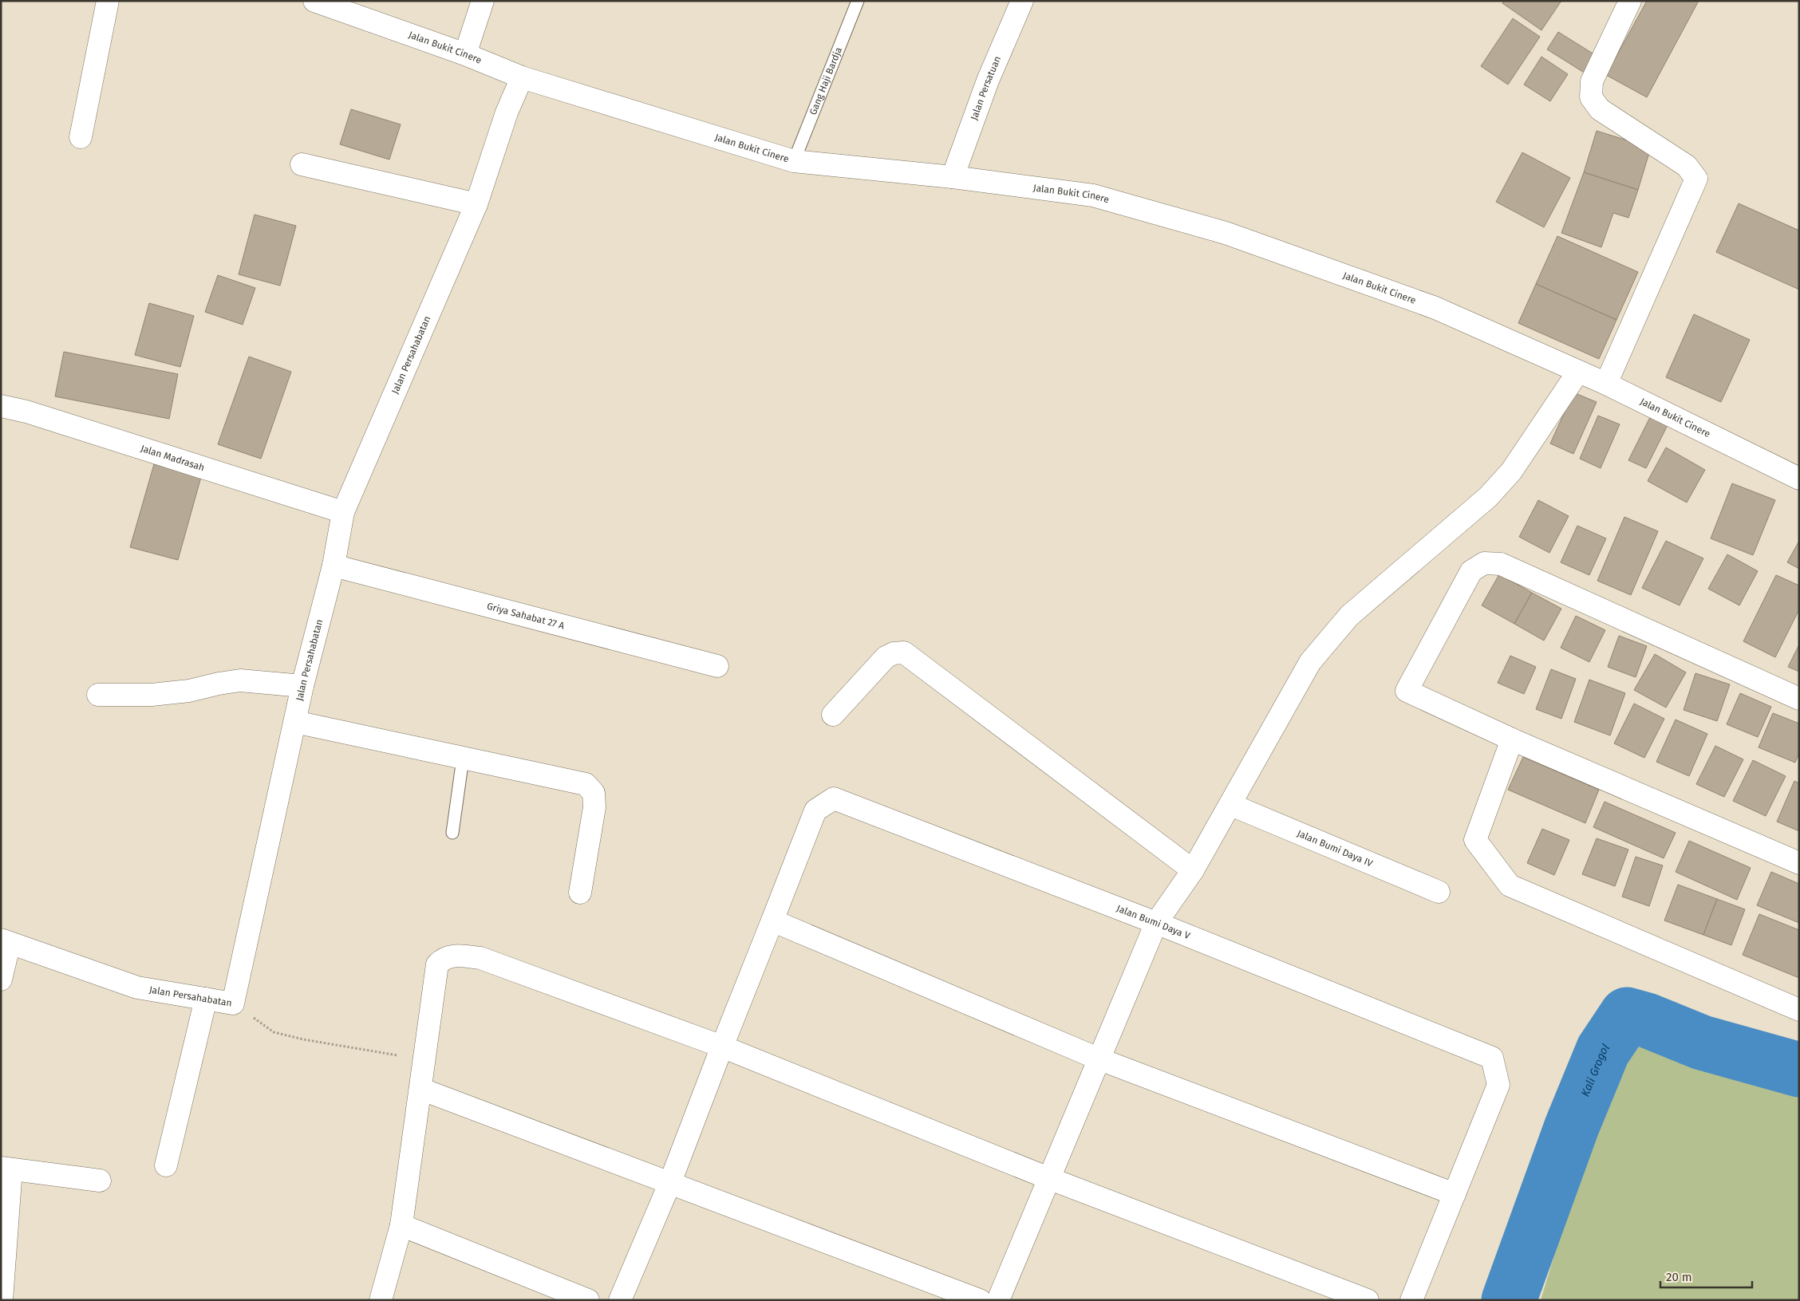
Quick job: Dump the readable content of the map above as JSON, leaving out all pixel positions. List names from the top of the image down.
{
  "streets": {
    "street": [
      "Jalan Bukit Cinere",
      "Jalan Persatuan",
      "Jalan Persahabatan",
      "Jalan Madrasah",
      "Griya Sahabat 27 A",
      "Jalan Bumi Daya IV",
      "Jalan Bumi Daya V"
    ],
    "lane": ["Gang Haji Bardja"]
  },
  "crossings": [
    ["Jalan Bukit Cinere", "Gang Haji Bardja"],
    ["Jalan Bukit Cinere", "Jalan Persatuan"],
    ["Jalan Bukit Cinere", "Jalan Persahabatan"],
    ["Jalan Persahabatan", "Jalan Madrasah"],
    ["Jalan Persahabatan", "Griya Sahabat 27 A"]
  ],
  "water": ["Kali Grogol"],
  "scale_bar": "20 m"
}
